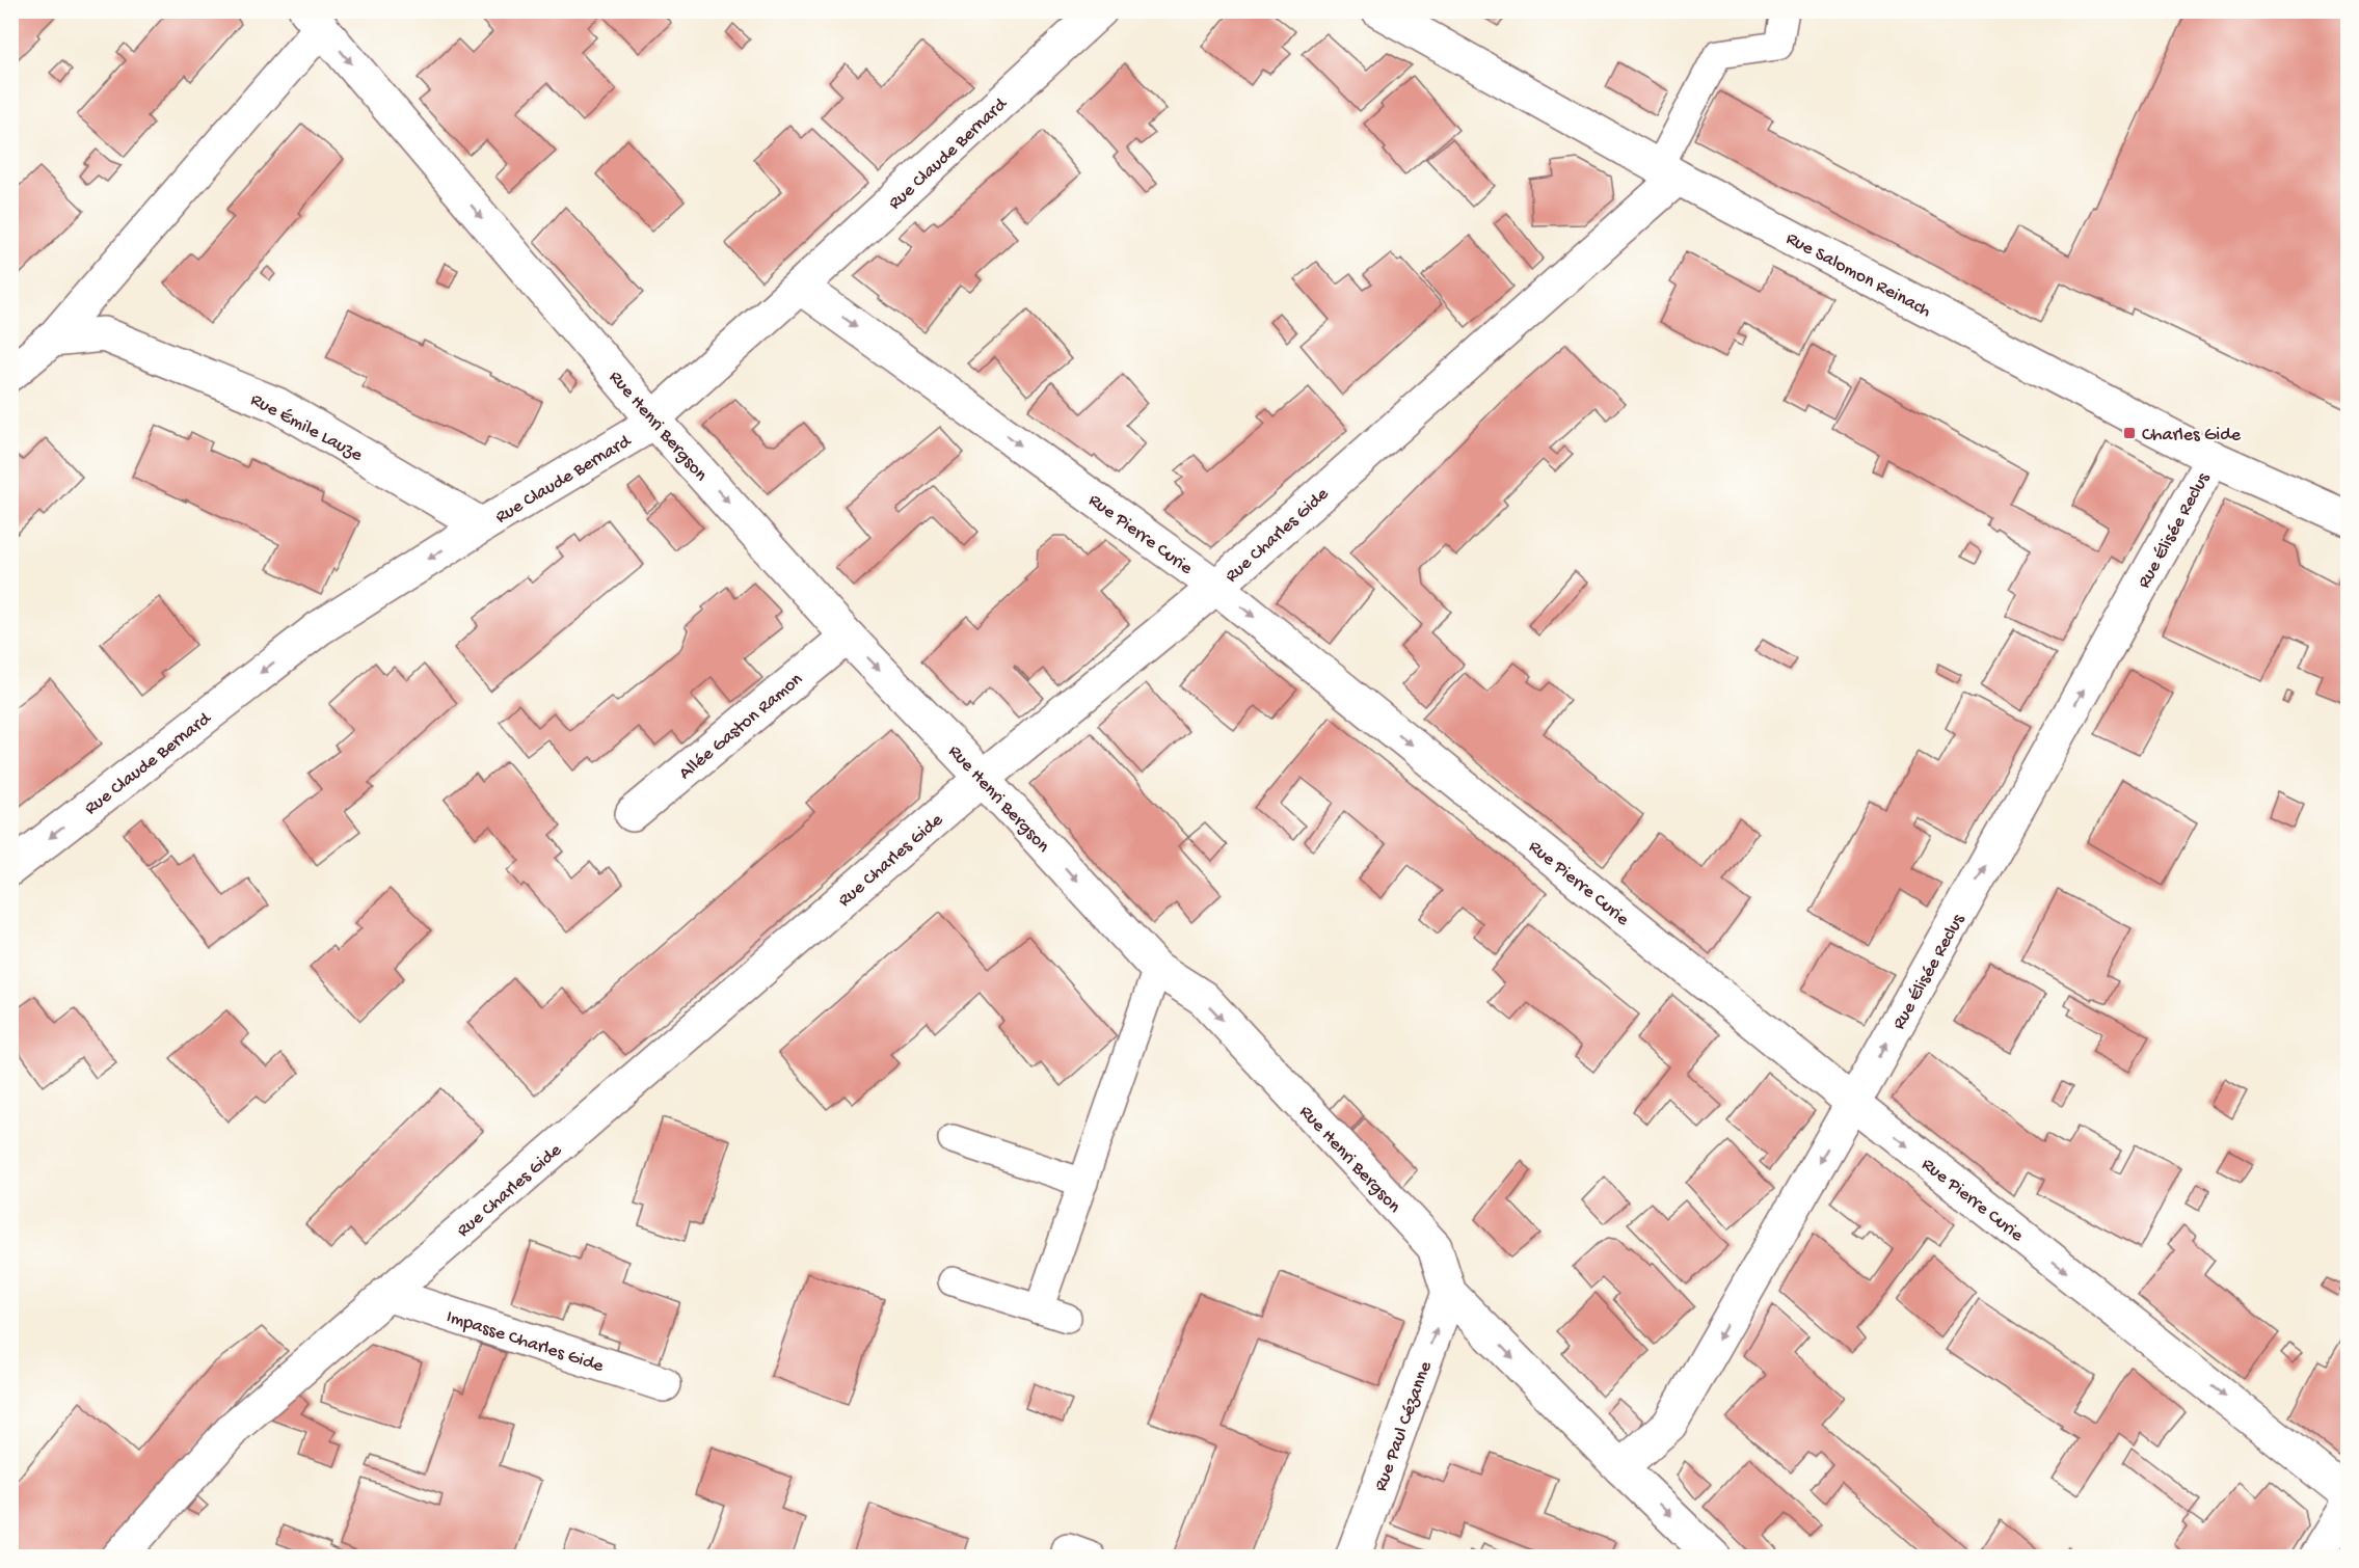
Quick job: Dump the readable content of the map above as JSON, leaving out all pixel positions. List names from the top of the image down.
{
  "streets": {
    "street": [
      "Rue Claude Bernard",
      "Rue Salomon Reinach",
      "Rue Henri Bergson",
      "Rue Émile Lauze",
      "Rue Élisée Reclus",
      "Rue Pierre Curie",
      "Rue Charles Gide",
      "Allée Gaston Ramon",
      "Impasse Charles Gide",
      "Rue Paul Cézanne"
    ]
  },
  "crossings": [
    ["Rue Claude Bernard", "Rue Henri Bergson"],
    ["Rue Claude Bernard", "Rue Émile Lauze"],
    ["Rue Claude Bernard", "Rue Pierre Curie"],
    ["Rue Salomon Reinach", "Rue Élisée Reclus"],
    ["Rue Salomon Reinach", "Rue Charles Gide"],
    ["Rue Henri Bergson", "Rue Élisée Reclus"],
    ["Rue Henri Bergson", "Rue Charles Gide"],
    ["Rue Henri Bergson", "Allée Gaston Ramon"],
    ["Rue Henri Bergson", "Rue Paul Cézanne"],
    ["Rue Élisée Reclus", "Rue Pierre Curie"],
    ["Rue Pierre Curie", "Rue Charles Gide"],
    ["Rue Charles Gide", "Impasse Charles Gide"]
  ],
  "one_way": [
    "Rue Claude Bernard",
    "Rue Henri Bergson",
    "Rue Pierre Curie",
    "Rue Paul Cézanne"
  ],
  "places": {
    "transit": ["Charles Gide"]
  }
}
